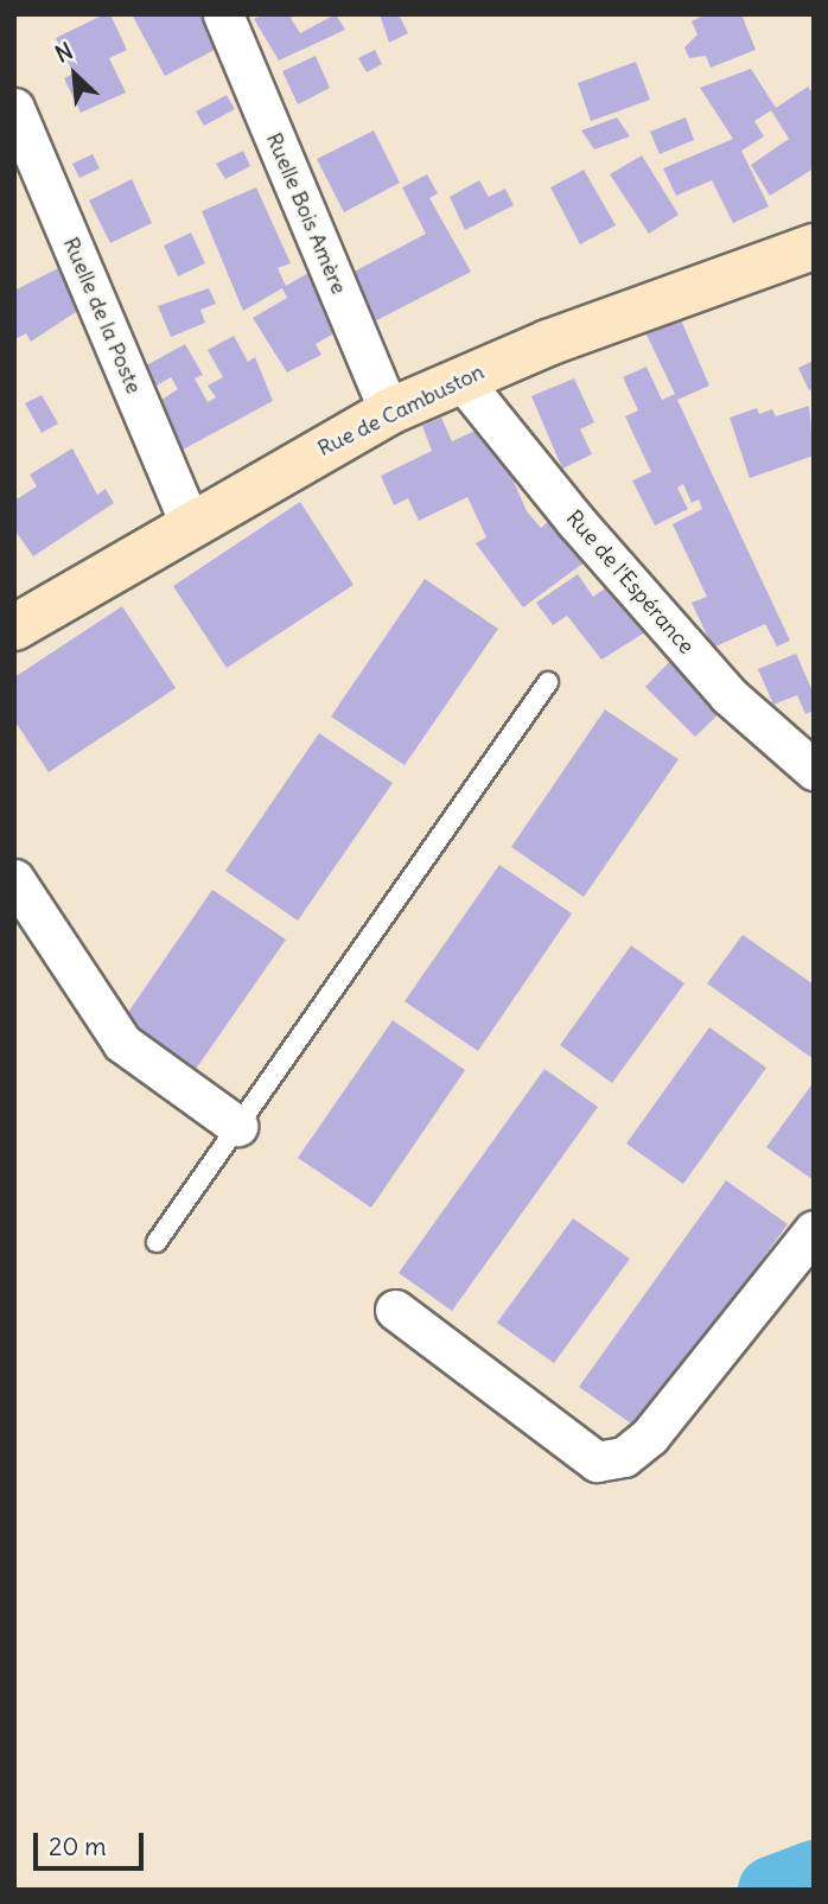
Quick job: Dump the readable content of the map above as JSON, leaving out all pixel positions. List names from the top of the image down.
{
  "streets": {
    "main road": ["Rue de Cambuston"],
    "street": ["Ruelle Bois Amère", "Ruelle de la Poste", "Rue de l'Espérance"]
  },
  "crossings": [
    ["Ruelle Bois Amère", "Rue de Cambuston"],
    ["Ruelle de la Poste", "Rue de Cambuston"],
    ["Rue de Cambuston", "Rue de l'Espérance"]
  ],
  "scale_bar": "20 m",
  "north": "top left"
}
